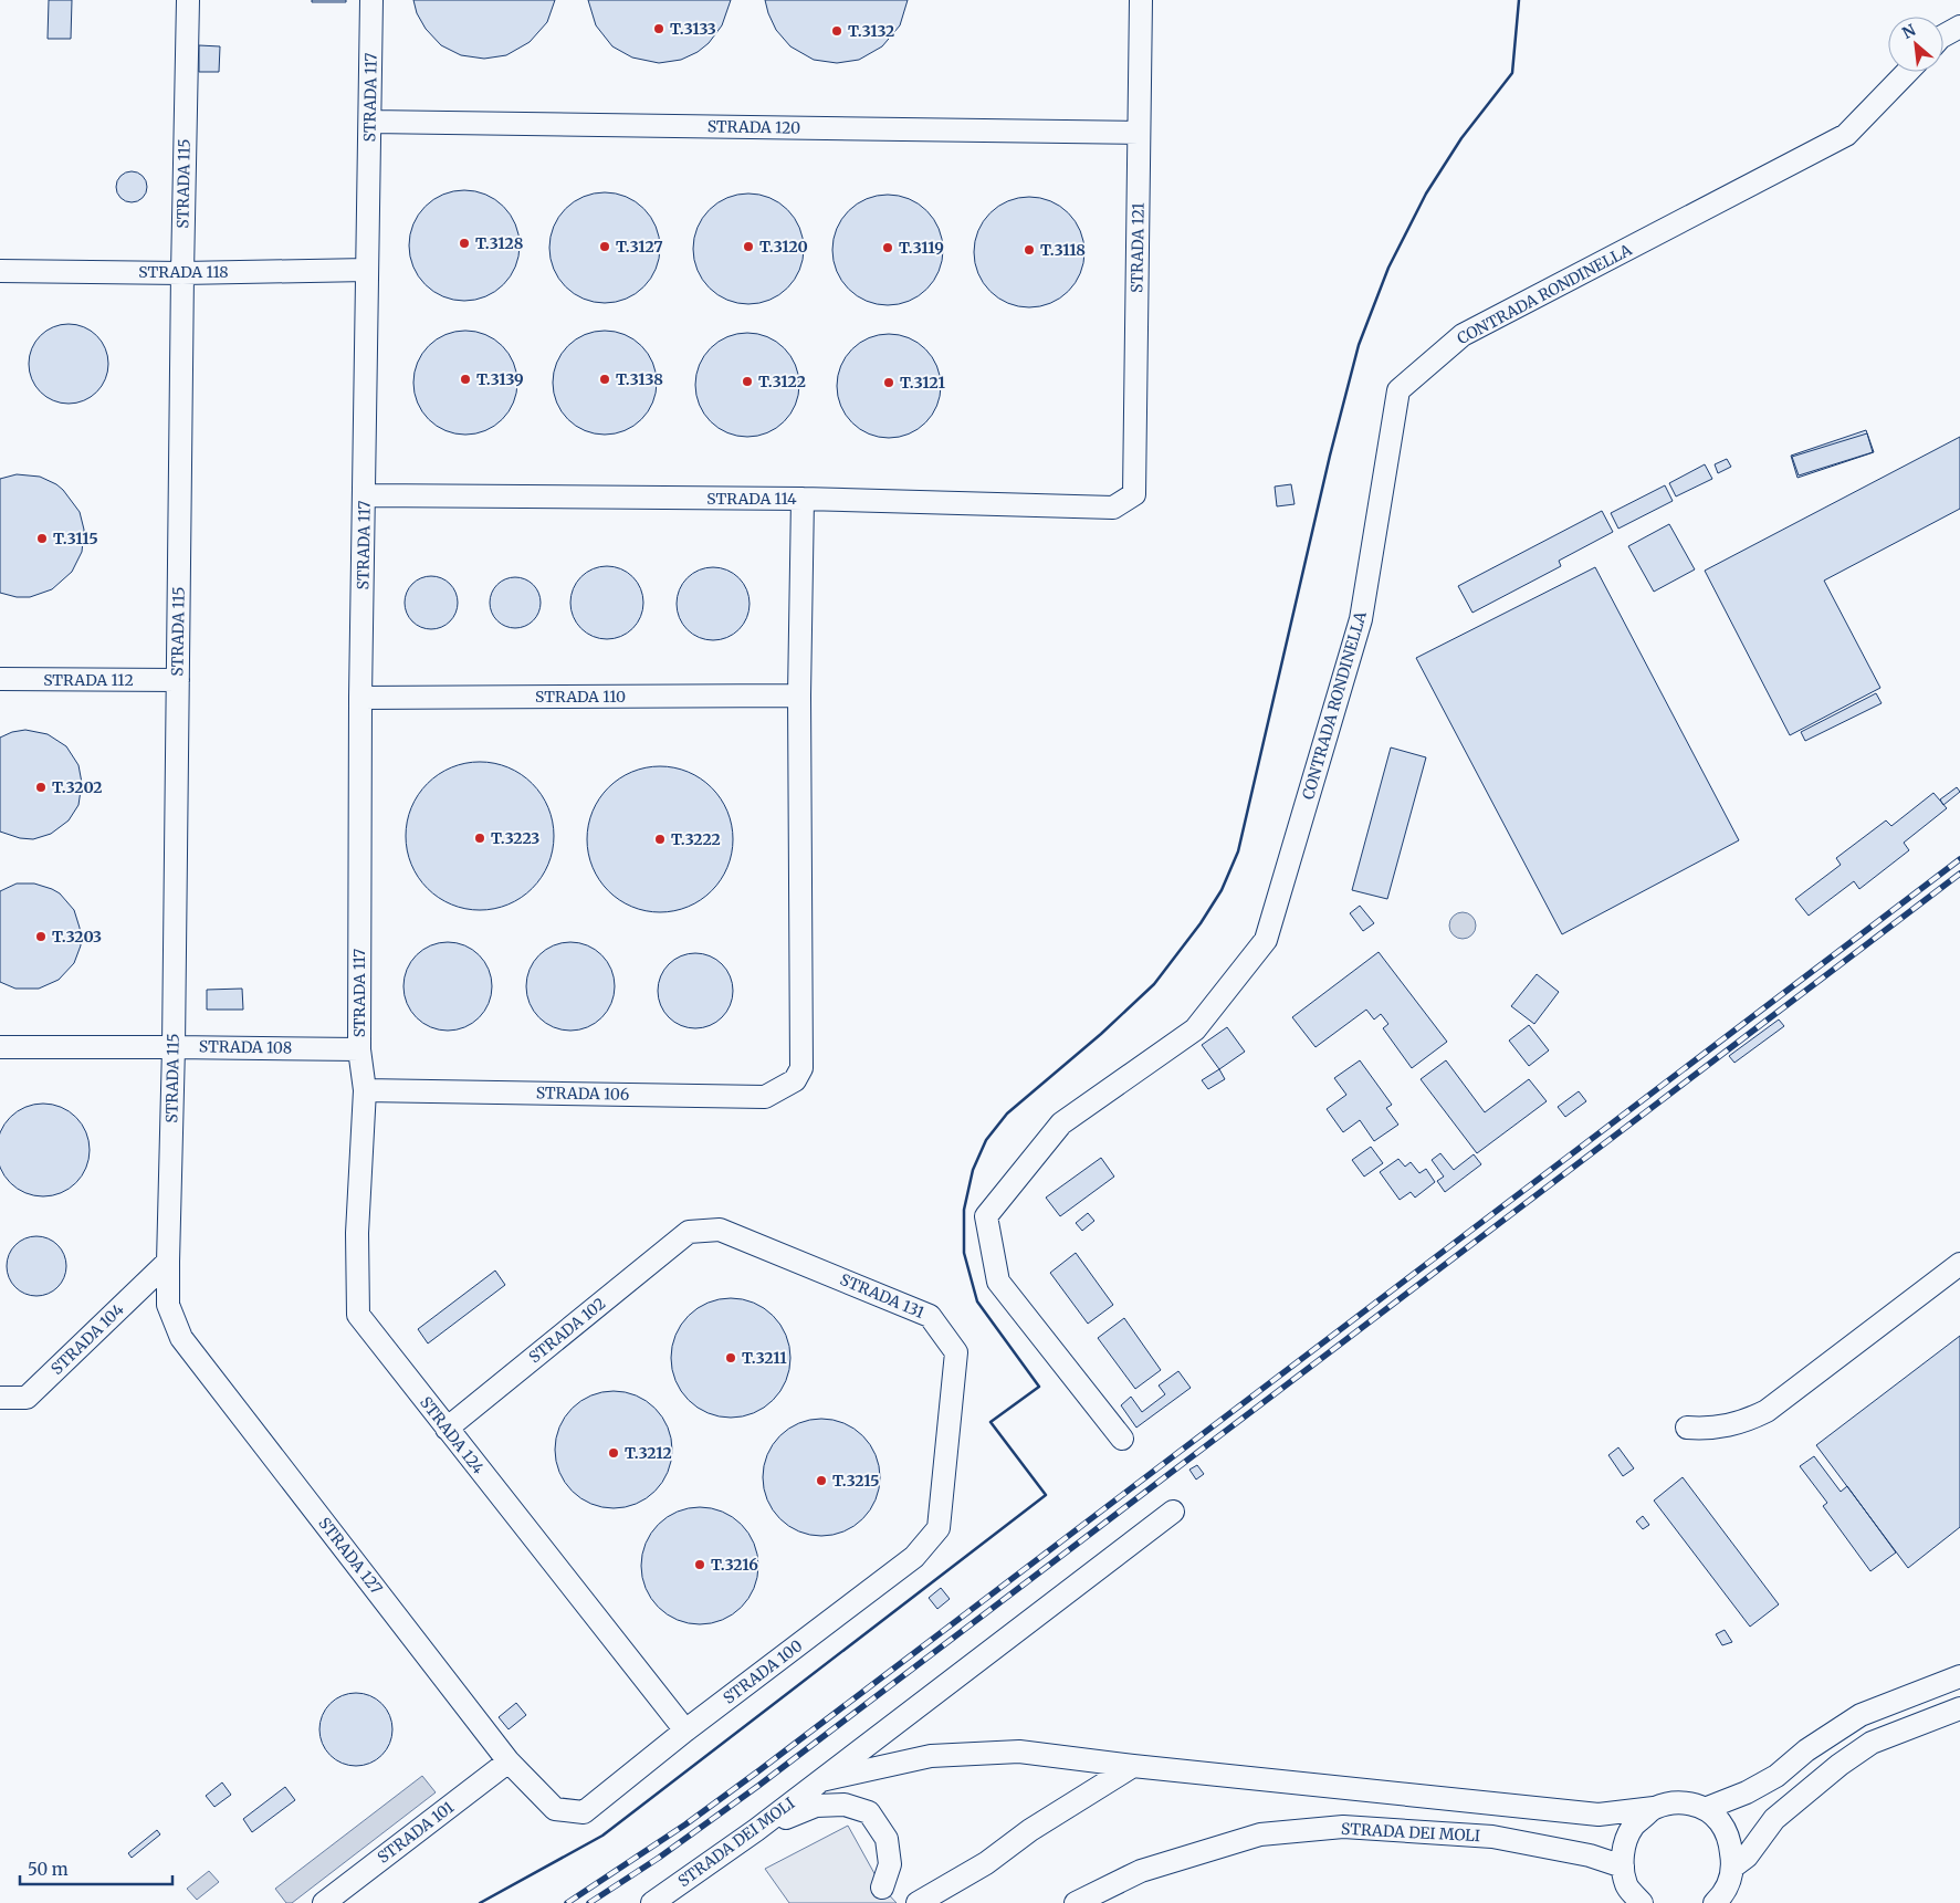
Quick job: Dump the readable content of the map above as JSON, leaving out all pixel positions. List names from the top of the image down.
{
  "streets": {
    "street": [
      "STRADA 117",
      "STRADA 120",
      "STRADA 115",
      "STRADA 121",
      "STRADA 118",
      "CONTRADA RONDINELLA",
      "STRADA 114",
      "STRADA 112",
      "STRADA 110",
      "STRADA 108",
      "STRADA 106",
      "STRADA 131",
      "STRADA 102",
      "STRADA 104",
      "STRADA 124",
      "STRADA 127",
      "STRADA 100",
      "STRADA 101",
      "STRADA DEI MOLI"
    ]
  },
  "crossings": [
    ["STRADA 117", "STRADA 120"],
    ["STRADA 117", "STRADA 118"],
    ["STRADA 117", "STRADA 114"],
    ["STRADA 117", "STRADA 110"],
    ["STRADA 117", "STRADA 108"],
    ["STRADA 117", "STRADA 106"],
    ["STRADA 117", "STRADA 124"],
    ["STRADA 120", "STRADA 121"],
    ["STRADA 115", "STRADA 118"],
    ["STRADA 115", "STRADA 112"],
    ["STRADA 115", "STRADA 108"],
    ["STRADA 115", "STRADA 104"],
    ["STRADA 115", "STRADA 127"],
    ["STRADA 121", "STRADA 114"],
    ["STRADA 110", "STRADA 106"],
    ["STRADA 106", "STRADA 124"],
    ["STRADA 131", "STRADA 102"],
    ["STRADA 131", "STRADA 100"],
    ["STRADA 102", "STRADA 124"],
    ["STRADA 104", "STRADA 127"],
    ["STRADA 124", "STRADA 100"],
    ["STRADA 127", "STRADA 100"],
    ["STRADA 127", "STRADA 101"]
  ],
  "places": [
    "T.3133",
    "T.3132",
    "T.3128",
    "T.3127",
    "T.3120",
    "T.3119",
    "T.3118",
    "T.3139",
    "T.3138",
    "T.3122",
    "T.3121",
    "T.3115",
    "T.3202",
    "T.3223",
    "T.3222",
    "T.3203",
    "T.3211",
    "T.3212",
    "T.3215",
    "T.3216"
  ],
  "scale_bar": "50 m",
  "north": "top left"
}
